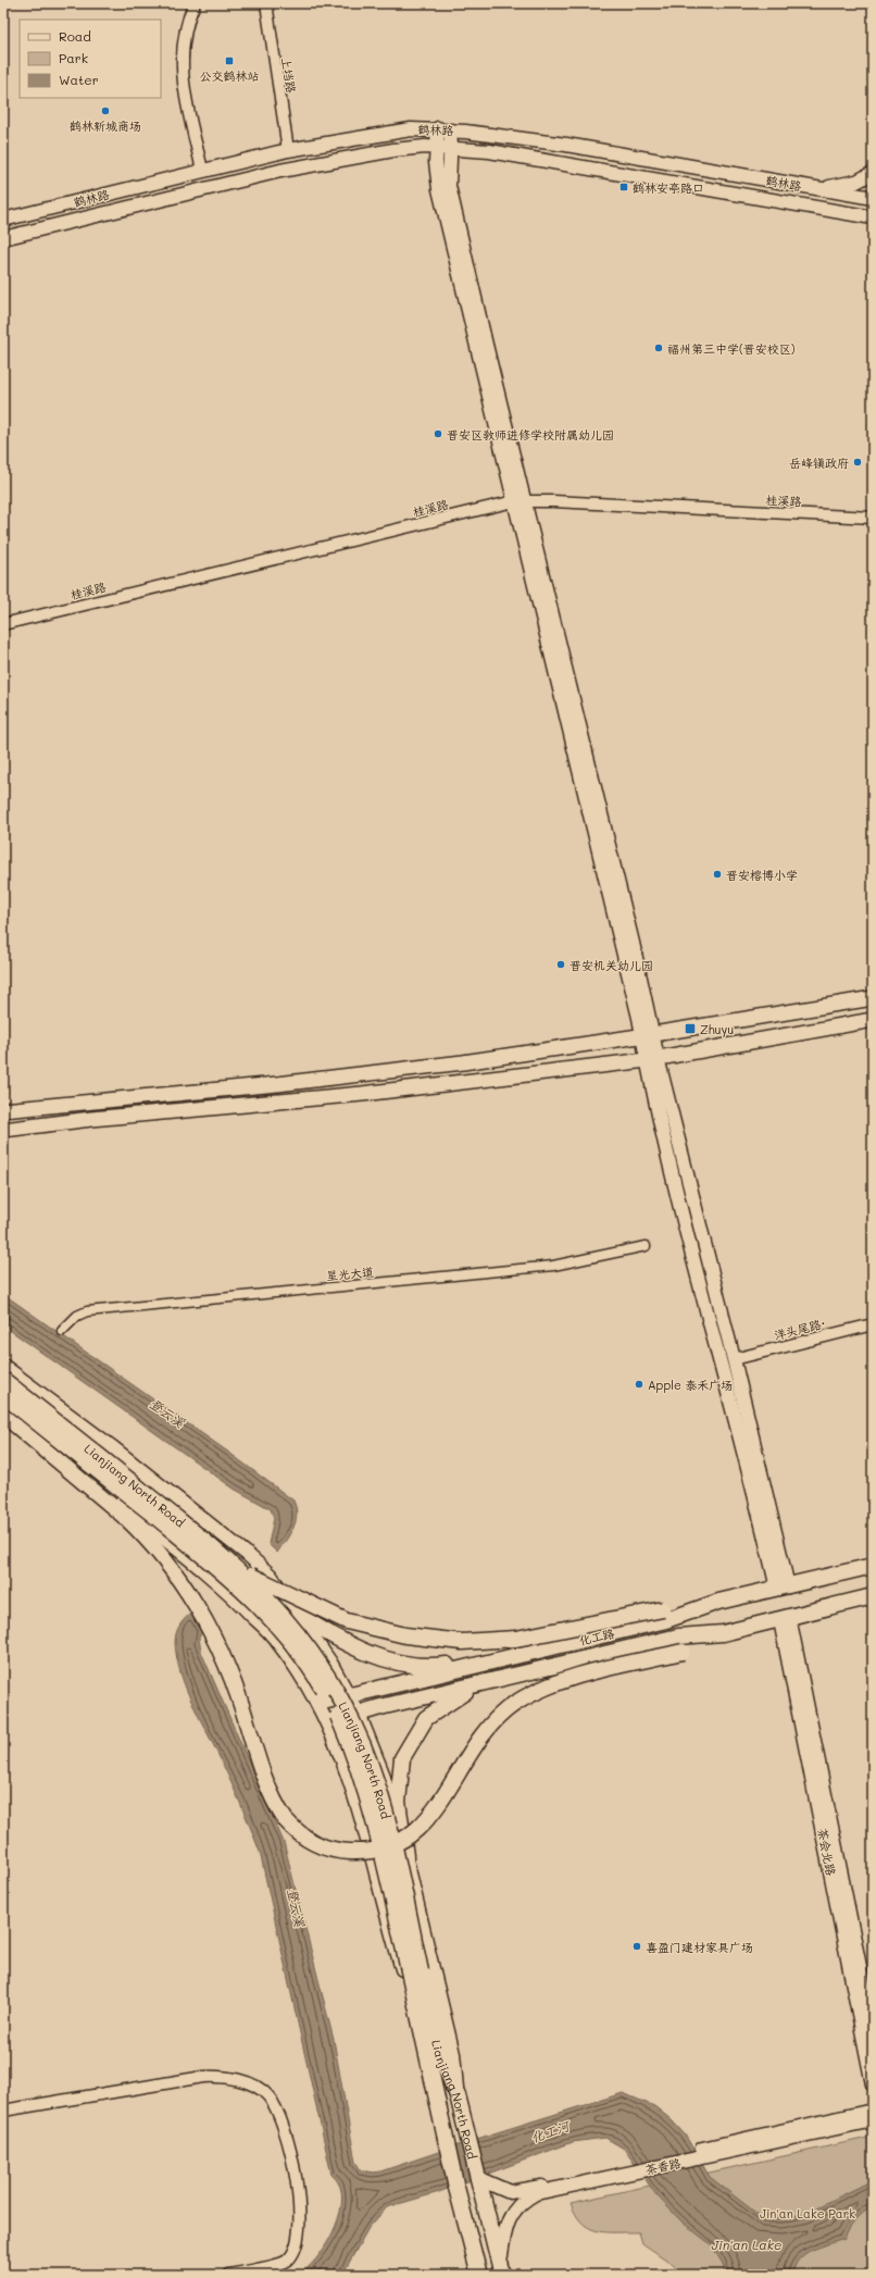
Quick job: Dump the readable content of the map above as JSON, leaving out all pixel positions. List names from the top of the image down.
{
  "streets": {
    "highway": ["Lianjiang North Road", "化工路"],
    "main road": ["鹤林路", "茶会北路", "茶香路"],
    "street": [
      "上垱路",
      "桂溪路",
      "星光大道",
      "洋头尾路·"
    ]
  },
  "crossings": [
    ["上垱路", "鹤林路"],
    ["Lianjiang North Road", "茶香路"],
    ["化工路", "茶会北路"]
  ],
  "water": ["登云溪", "化工河", "Jin'an Lake"],
  "parks": ["Jin'an Lake Park"],
  "places": {
    "transit": ["公交鹤林站", "鹤林安亭路口", "Zhuyu"],
    "other": [
      "鹤林新城商场",
      "福州第三中学(晋安校区)",
      "晋安区教师进修学校附属幼儿园",
      "岳峰镇政府",
      "晋安榕博小学",
      "晋安机关幼儿园",
      "Apple 泰禾广场",
      "喜盈门建材家具广场"
    ]
  },
  "legend": ["Road", "Park", "Water"]
}
